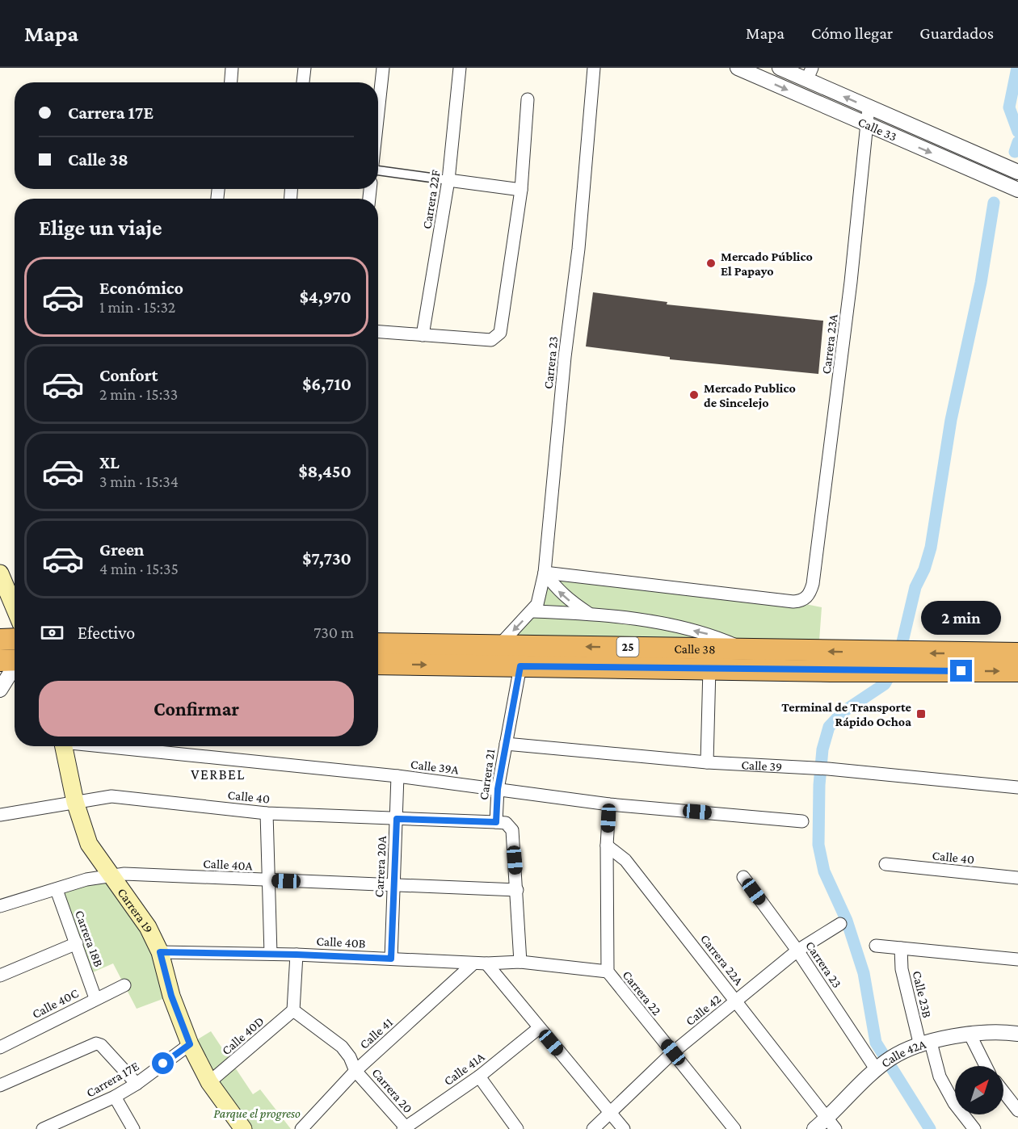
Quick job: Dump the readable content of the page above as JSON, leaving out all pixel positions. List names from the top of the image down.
{
  "streets": {
    "highway": ["25", "Calle 38"],
    "main road": ["Carrera 19"],
    "street": [
      "Calle 33",
      "Carrera 22F",
      "Carrera 23A",
      "Carrera 23",
      "Calle 39",
      "Calle 39A",
      "Carrera 21",
      "Calle 40",
      "Calle 40A",
      "Carrera 20A",
      "Carrera 18B",
      "Calle 40B",
      "Carrera 22A",
      "Carrera 22",
      "Calle 23B",
      "Calle 40C",
      "Calle 42",
      "Calle 41",
      "Calle 40D",
      "Calle 42A",
      "Calle 41A",
      "Carrera 17E",
      "Carrera 20"
    ]
  },
  "crossings": [
    ["Calle 33", "Carrera 23A"],
    ["Carrera 23A", "Carrera 23"],
    ["Carrera 23", "Calle 38"],
    ["Carrera 23", "Calle 42"],
    ["Carrera 23", "Calle 42A"],
    ["Calle 38", "Carrera 21"],
    ["Calle 39", "Carrera 21"],
    ["Calle 39A", "Carrera 21"],
    ["Calle 39A", "Carrera 20A"],
    ["Carrera 21", "Calle 40"],
    ["Calle 40", "Carrera 20A"],
    ["Calle 40", "Carrera 19"],
    ["Calle 40A", "Carrera 20A"],
    ["Calle 40A", "Carrera 19"],
    ["Calle 40A", "Carrera 18B"],
    ["Carrera 20A", "Calle 40B"],
    ["Carrera 19", "Calle 40B"],
    ["Carrera 19", "Calle 40D"],
    ["Carrera 19", "Carrera 17E"],
    ["Carrera 18B", "Calle 40C"],
    ["Calle 40B", "Carrera 22"],
    ["Calle 40B", "Calle 41"],
    ["Carrera 22A", "Carrera 22"],
    ["Carrera 22A", "Calle 42"],
    ["Carrera 22A", "Calle 42A"],
    ["Carrera 22", "Calle 42"],
    ["Calle 23B", "Calle 42A"],
    ["Calle 41", "Carrera 20"],
    ["Calle 40D", "Carrera 20"],
    ["Calle 41A", "Carrera 20"]
  ],
  "districts": ["VERBEL"],
  "parks": ["Parque el progreso"],
  "places": {
    "other": ["Mercado Público El Papayo", "Mercado Publico de Sincelejo"],
    "transit": ["Terminal de Transporte Rápido Ochoa"]
  },
  "north": "top right",
  "page": {
    "header": "Mapa",
    "nav": ["Mapa", "Cómo llegar", "Guardados"],
    "banner": ["Carrera 17E", "Calle 38"],
    "heading": "Elige un viaje",
    "list": [
      {
        "name": "Económico",
        "note": "1 min · 15:32",
        "value": "$4,970"
      },
      {
        "name": "Confort",
        "note": "2 min · 15:33",
        "value": "$6,710"
      },
      {
        "name": "XL",
        "note": "3 min · 15:34",
        "value": "$8,450"
      },
      {
        "name": "Green",
        "note": "4 min · 15:35",
        "value": "$7,730"
      }
    ],
    "bubble": "2 min",
    "pay": ["Efectivo", "730 m"],
    "buttons": "Confirmar"
  }
}
